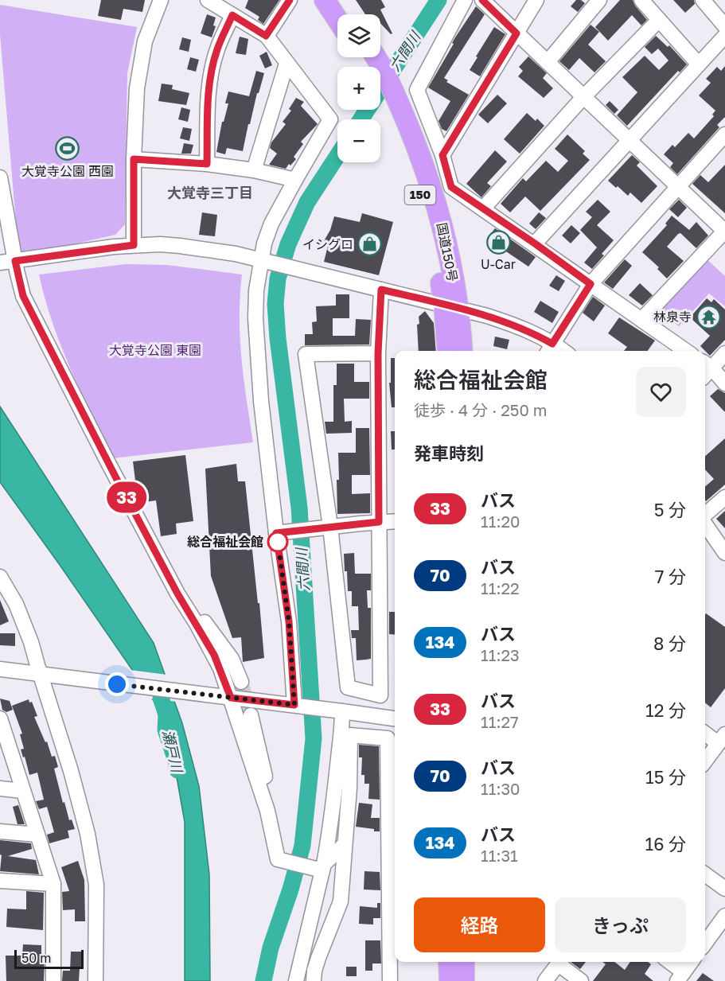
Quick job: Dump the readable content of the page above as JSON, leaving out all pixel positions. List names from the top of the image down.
{
  "streets": {
    "highway": ["150", "国道150号"]
  },
  "districts": ["大覚寺三丁目"],
  "water": ["六間川", "瀬戸川"],
  "parks": ["大覚寺公園 東園"],
  "places": {
    "sports": ["大覚寺公園 西園"],
    "shop": ["U-Car", "イシグロ"],
    "temple": ["林泉寺"],
    "other": ["総合福祉会館"]
  },
  "lines": ["bus line 33"],
  "scale_bar": "50 m",
  "page": {
    "on_map": "33",
    "map_buttons": ["+", "−"],
    "heading": [
      ["総合福祉会館", "徒歩 · 4 分 · 250 m"],
      "発車時刻"
    ],
    "list": [
      {
        "mark": "33",
        "name": "バス",
        "note": "11:20",
        "value": "5 分"
      },
      {
        "mark": "70",
        "name": "バス",
        "note": "11:22",
        "value": "7 分"
      },
      {
        "mark": "134",
        "name": "バス",
        "note": "11:23",
        "value": "8 分"
      },
      {
        "mark": "33",
        "name": "バス",
        "note": "11:27",
        "value": "12 分"
      },
      {
        "mark": "70",
        "name": "バス",
        "note": "11:30",
        "value": "15 分"
      },
      {
        "mark": "134",
        "name": "バス",
        "note": "11:31",
        "value": "16 分"
      }
    ],
    "buttons": ["経路", "きっぷ"],
    "scale": "50 m"
  }
}
